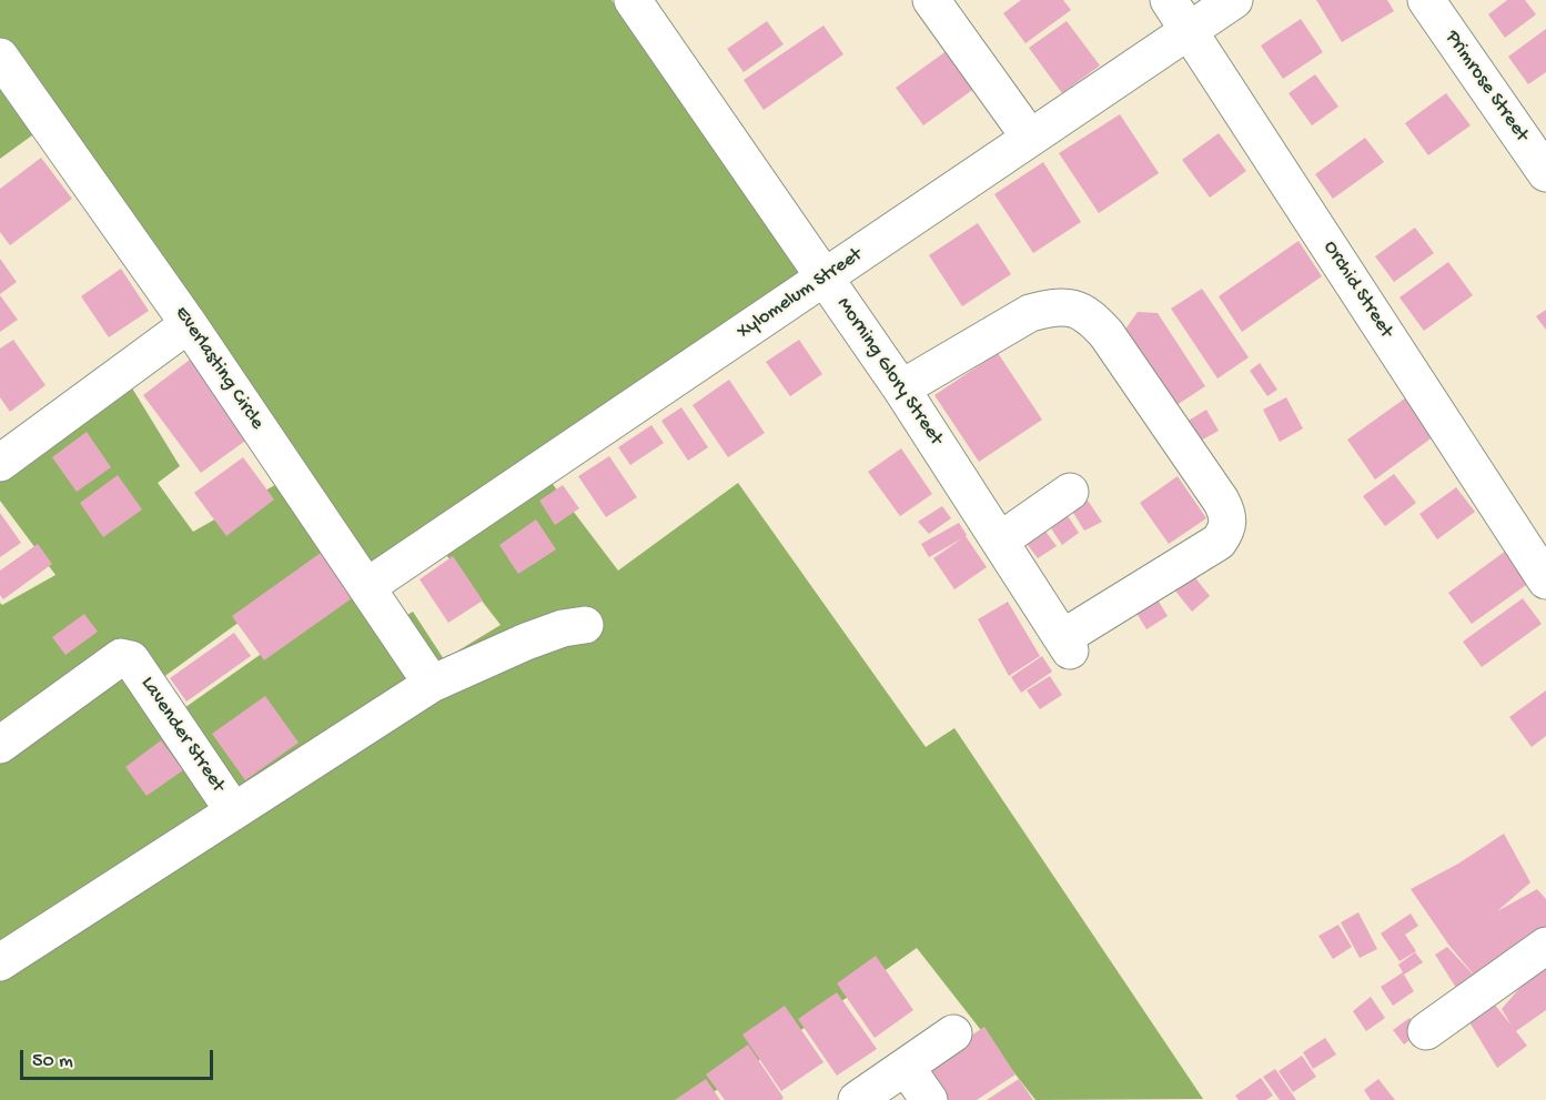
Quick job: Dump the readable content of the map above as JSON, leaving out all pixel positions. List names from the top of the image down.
{
  "streets": {
    "street": [
      "Primrose Street",
      "Orchid Street",
      "Xylomelum Street",
      "Everlasting Circle",
      "Morning Glory Street",
      "Lavender Street"
    ]
  },
  "crossings": [
    ["Orchid Street", "Xylomelum Street"],
    ["Xylomelum Street", "Everlasting Circle"],
    ["Xylomelum Street", "Morning Glory Street"]
  ],
  "scale_bar": "50 m"
}
